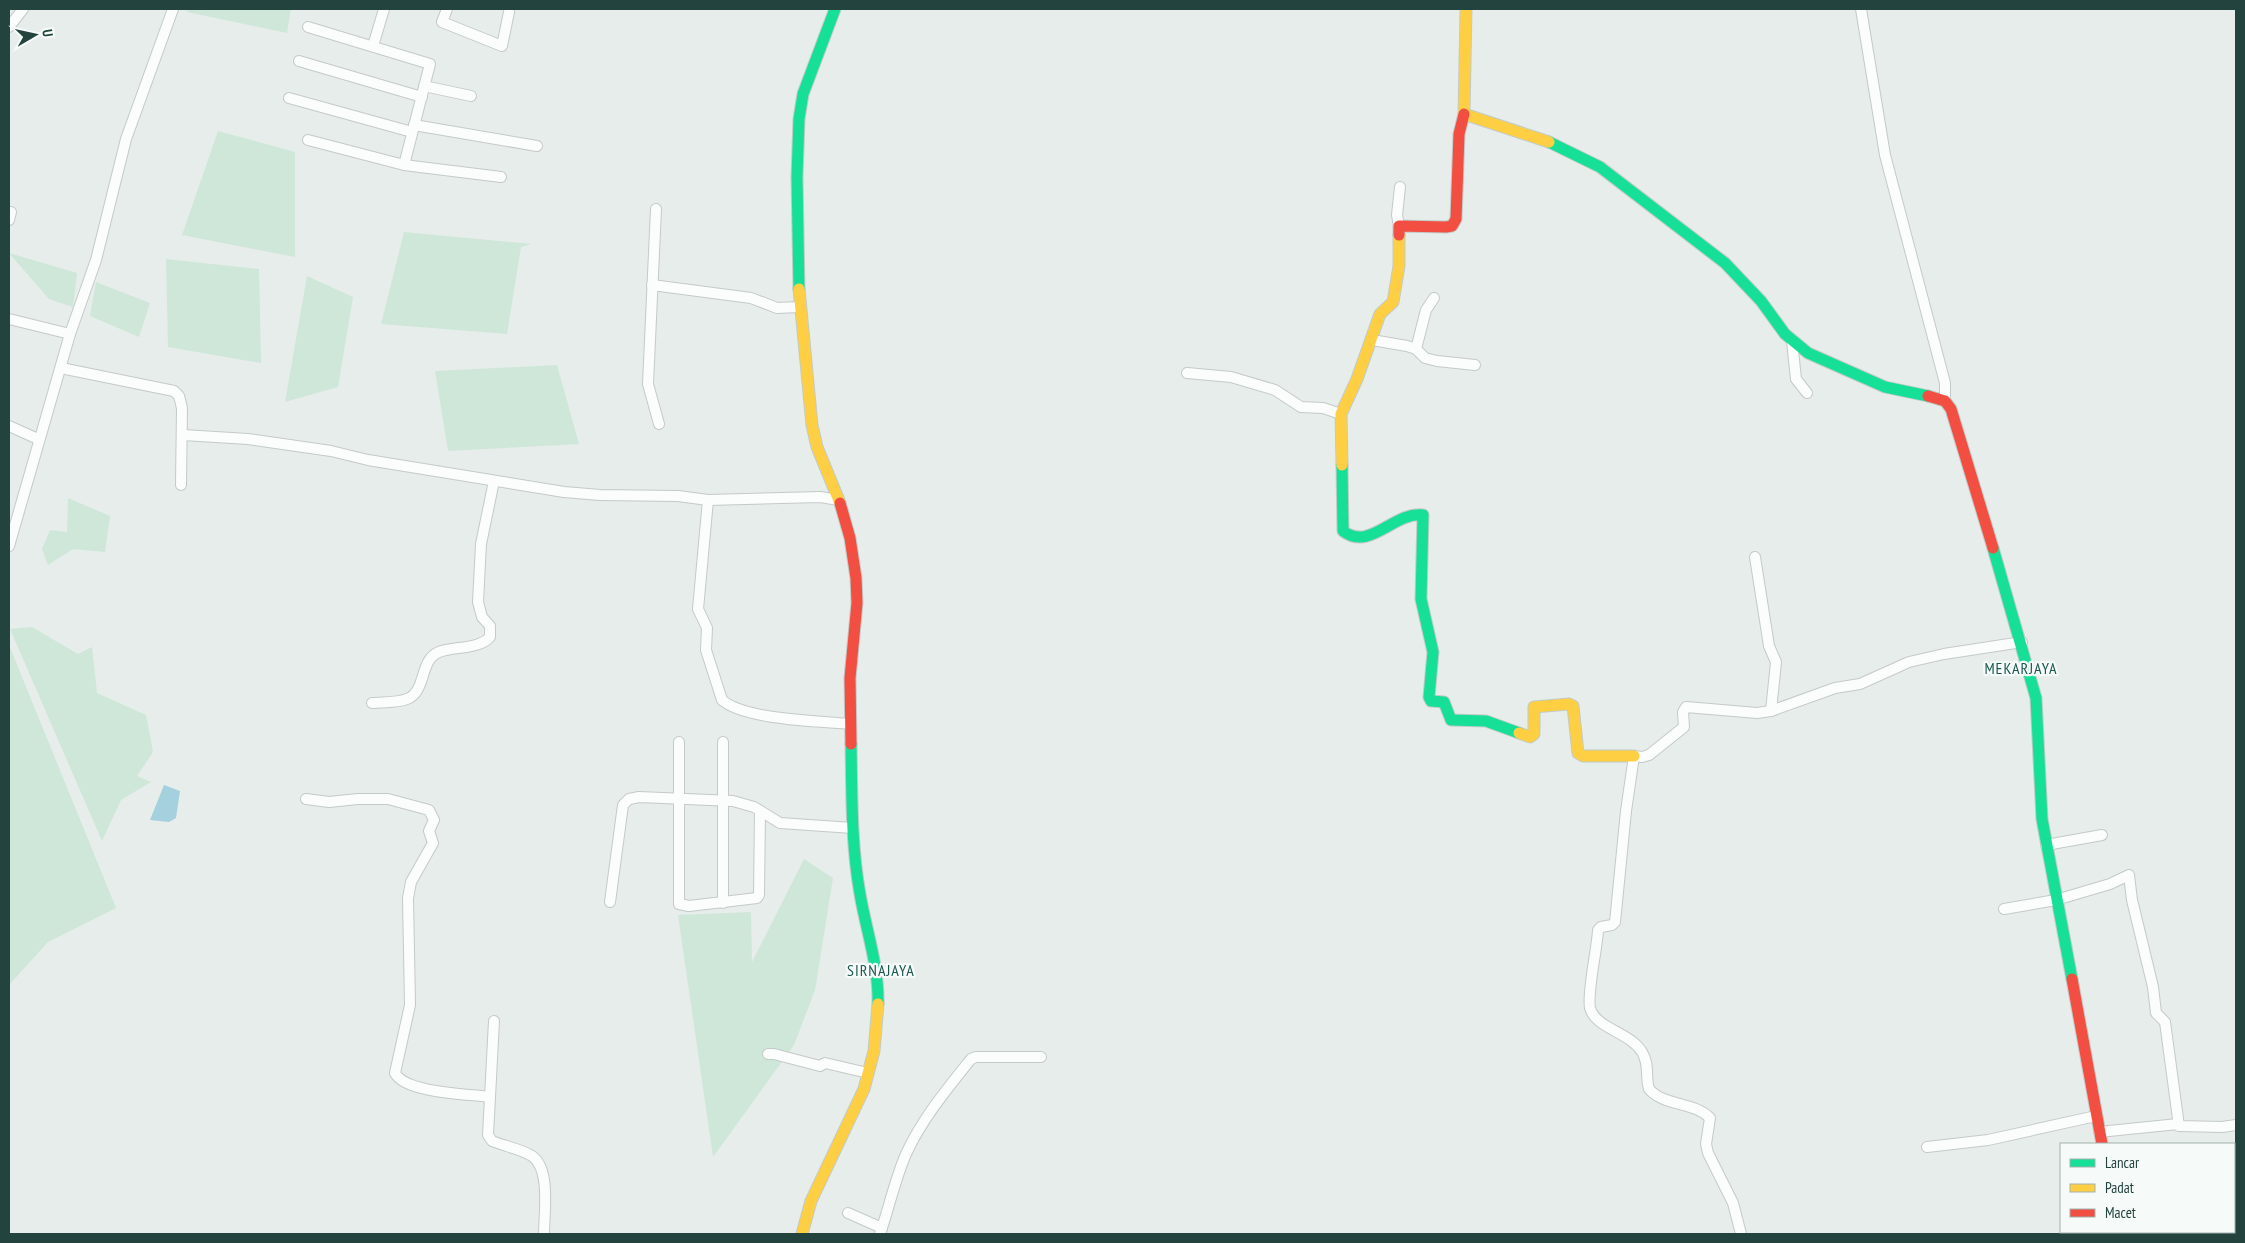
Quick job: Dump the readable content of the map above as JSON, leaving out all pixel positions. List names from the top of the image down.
{
  "districts": ["MEKARJAYA", "SIRNAJAYA"],
  "legend": ["Lancar", "Padat", "Macet"],
  "north": "right"
}
